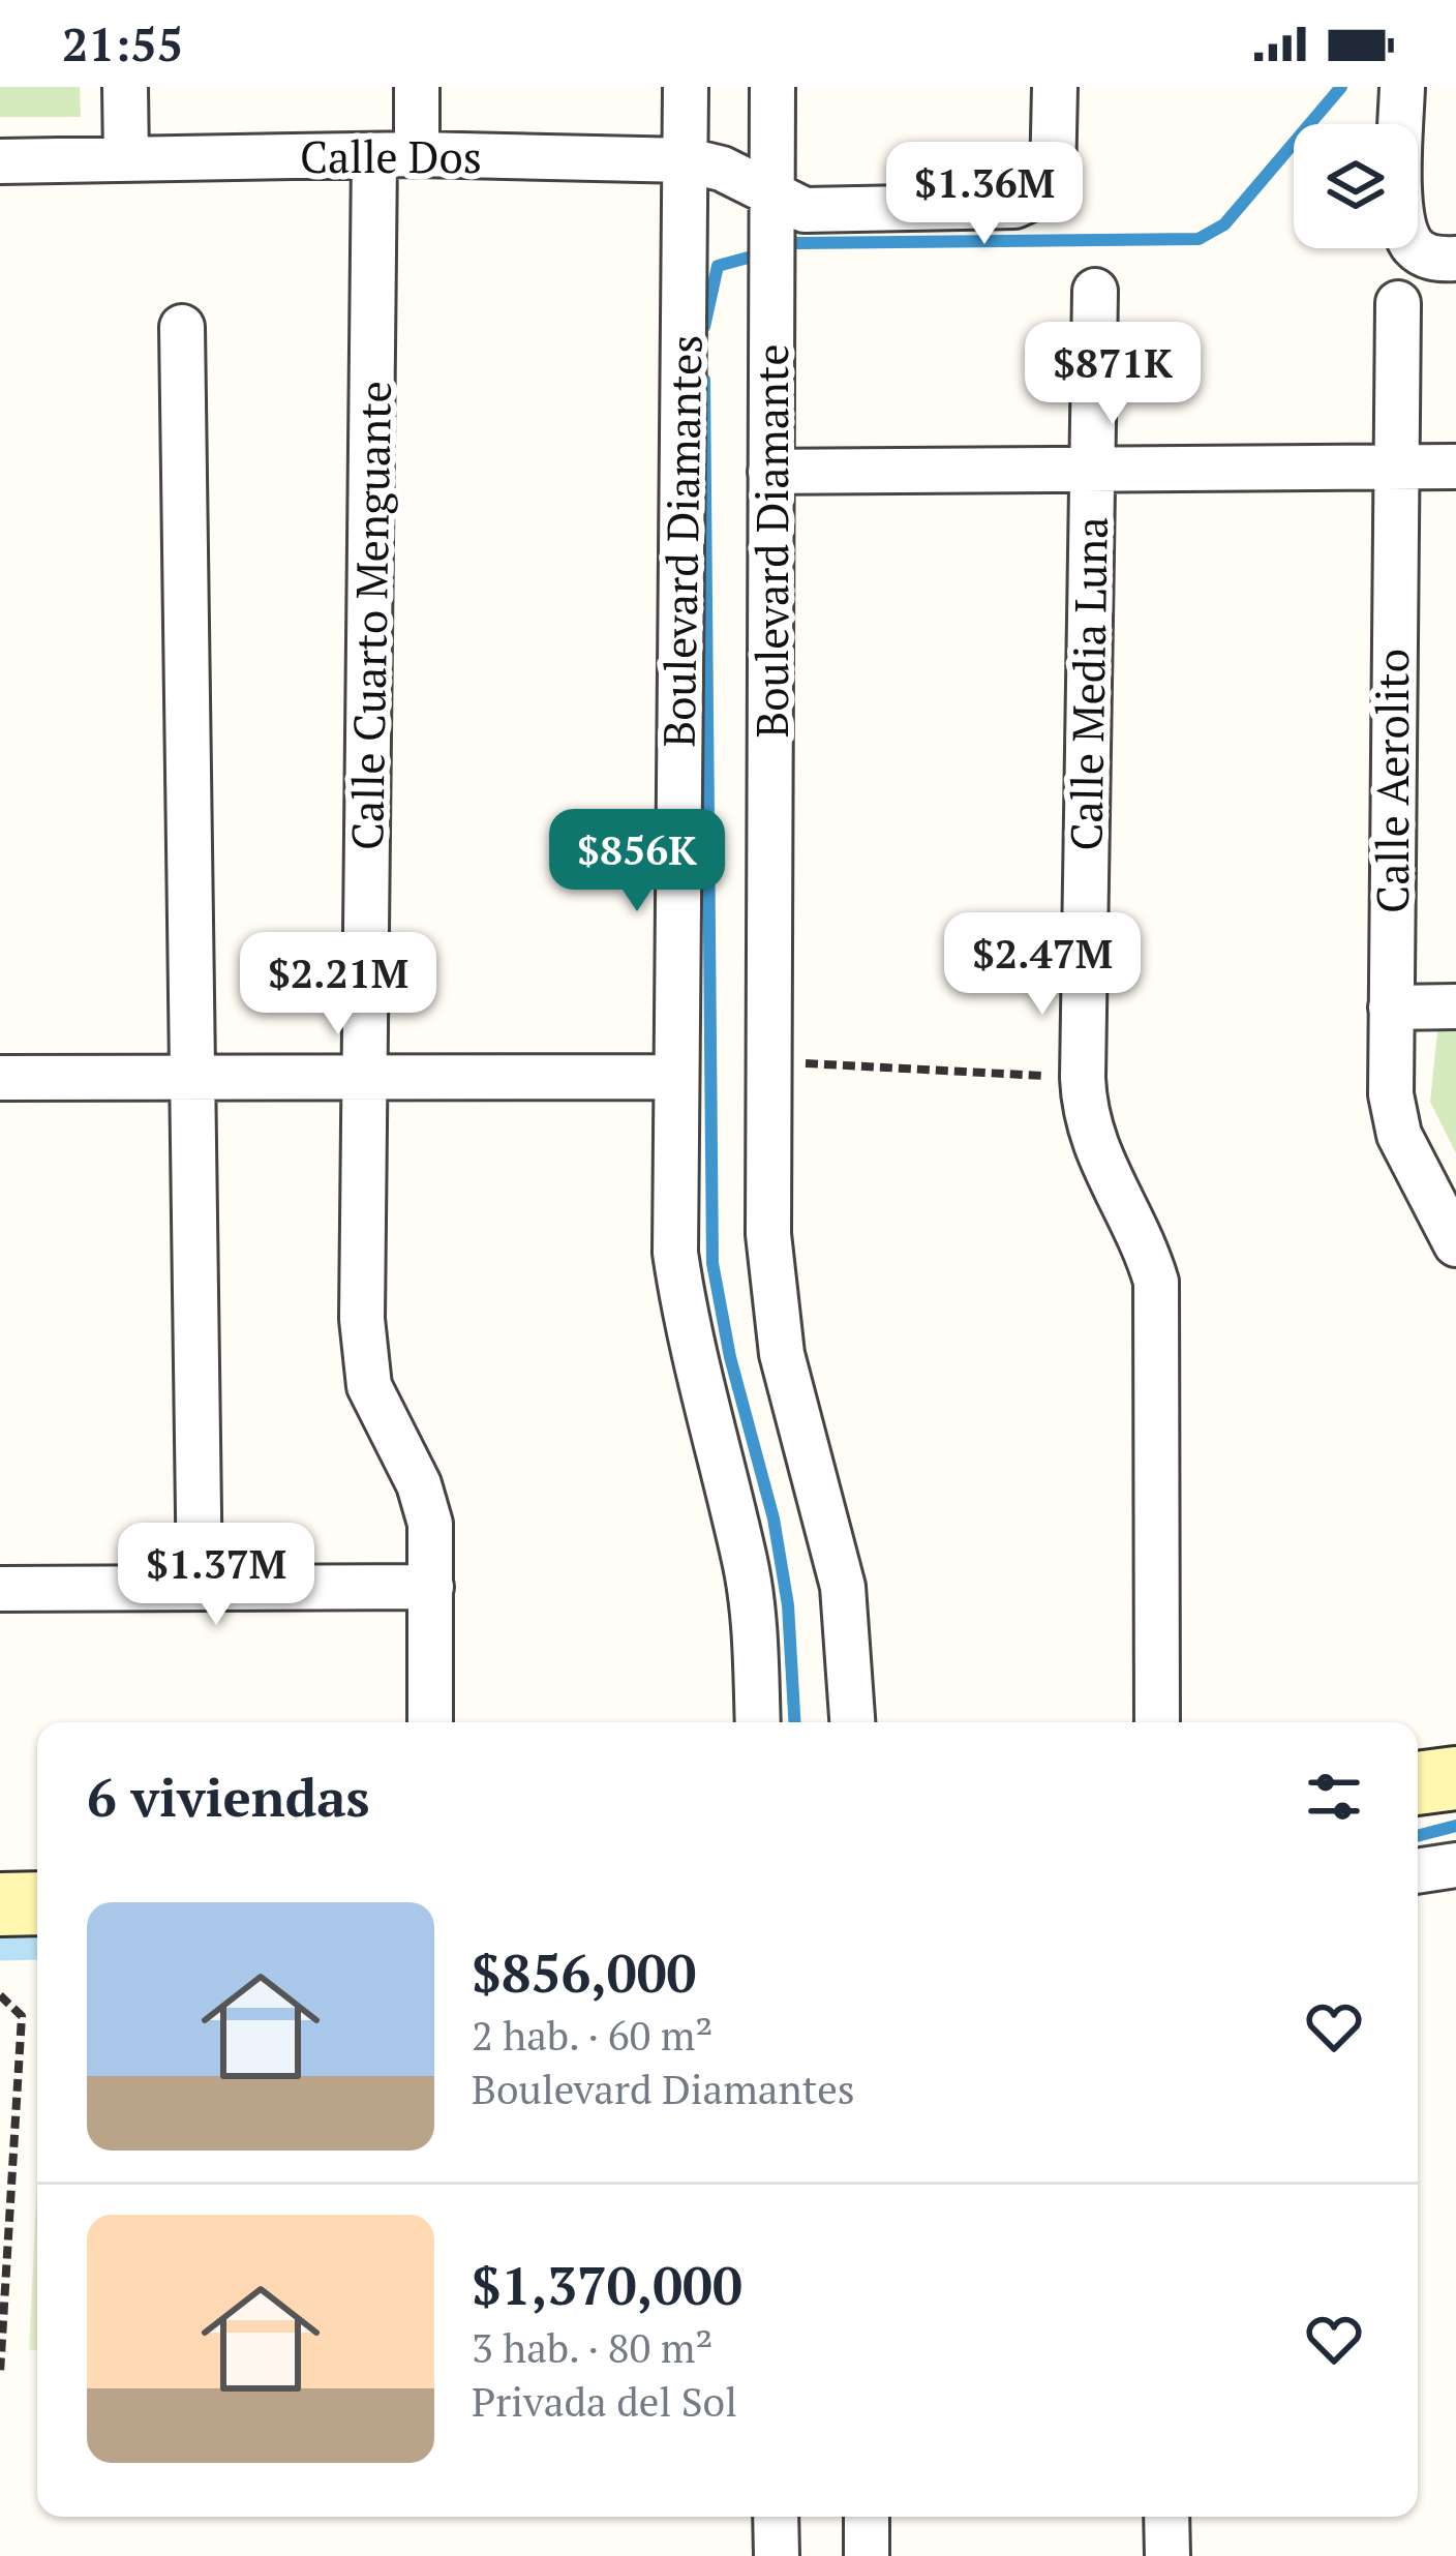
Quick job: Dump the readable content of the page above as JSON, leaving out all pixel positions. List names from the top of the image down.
{
  "streets": {
    "street": [
      "Calle Dos",
      "Boulevard Diamantes",
      "Boulevard Diamante",
      "Calle Cuarto Menguante",
      "Calle Media Luna",
      "Calle Aerolito"
    ]
  },
  "crossings": [
    ["Calle Dos", "Boulevard Diamantes"],
    ["Calle Dos", "Boulevard Diamante"],
    ["Calle Dos", "Calle Cuarto Menguante"]
  ],
  "page": {
    "status": "21:55",
    "price": [
      "$1.36M",
      "$871K",
      "$856K",
      "$2.47M",
      "$2.21M",
      "$1.37M"
    ],
    "heading": "6 viviendas",
    "list": [
      {
        "name": "$856,000",
        "note": "2 hab. · 60 m² · Boulevard Diamantes"
      },
      {
        "name": "$1,370,000",
        "note": "3 hab. · 80 m² · Privada del Sol"
      }
    ]
  }
}
